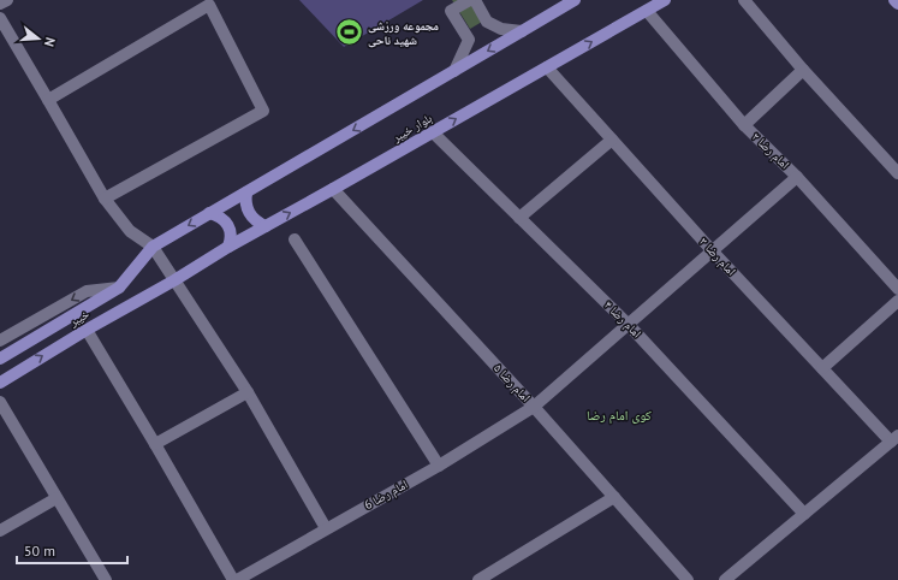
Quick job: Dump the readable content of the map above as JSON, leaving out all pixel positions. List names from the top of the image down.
{
  "streets": {
    "main road": ["بلوار خیبر", "خیبر"],
    "street": [
      "امام رضا ۲",
      "امام رضا ۳",
      "امام رضا ۴",
      "امام رضا ۵",
      "امام رضا 6"
    ]
  },
  "crossings": [
    ["بلوار خیبر", "امام رضا ۲"],
    ["بلوار خیبر", "امام رضا ۳"],
    ["بلوار خیبر", "خیبر"],
    ["بلوار خیبر", "امام رضا ۴"],
    ["بلوار خیبر", "امام رضا ۵"],
    ["امام رضا ۲", "امام رضا 6"],
    ["امام رضا ۳", "امام رضا 6"],
    ["امام رضا ۴", "امام رضا 6"],
    ["امام رضا ۵", "امام رضا 6"]
  ],
  "districts": ["کوی امام رضا"],
  "places": {
    "sports": ["مجموعه ورزشی شهید ناحی"]
  },
  "scale_bar": "50 m",
  "north": "right"
}
